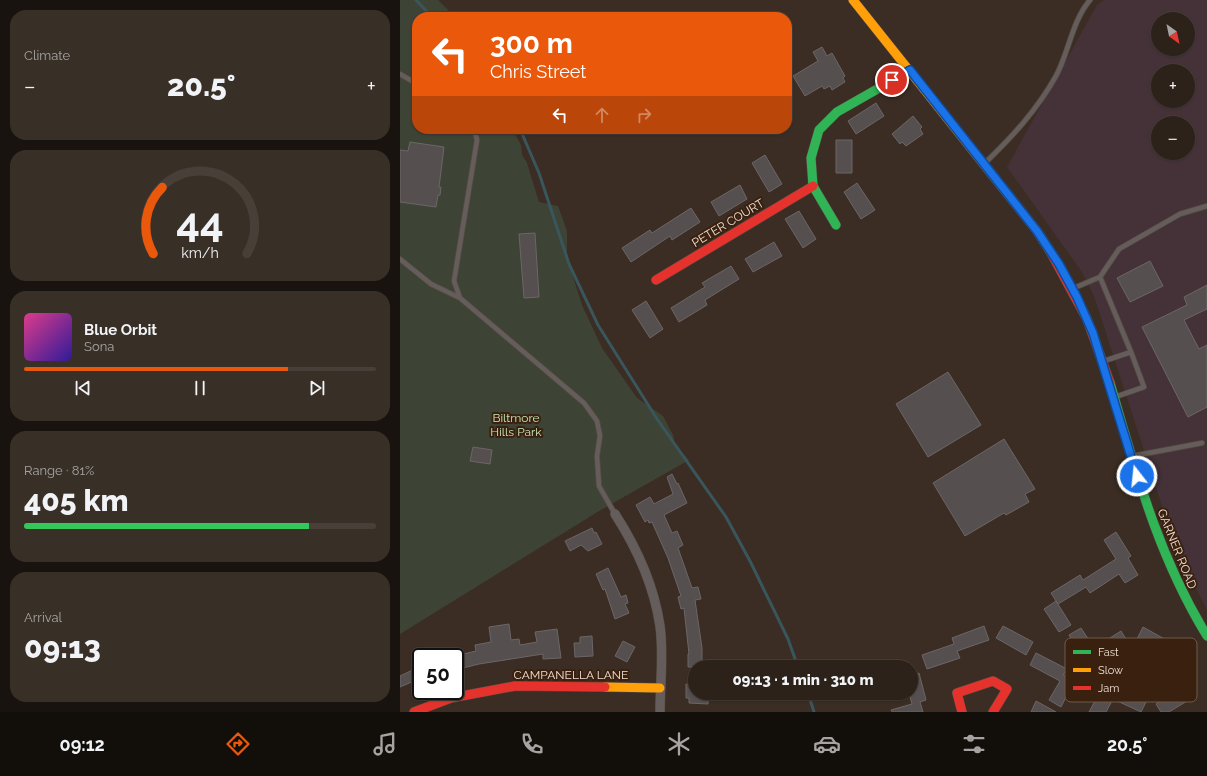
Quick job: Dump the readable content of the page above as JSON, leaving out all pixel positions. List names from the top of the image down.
{
  "streets": {
    "street": ["PETER COURT", "GARNER ROAD", "CAMPANELLA LANE"]
  },
  "parks": ["Biltmore Hills Park"],
  "legend": ["Fast", "Slow", "Jam"],
  "north": "bottom right",
  "page": {
    "tile": [
      "Climate",
      ["Range · 81%", "405 km"],
      ["Arrival", "09:13"]
    ],
    "map_buttons": ["+", "−"],
    "turn": ["300 m", "Chris Street"],
    "heat": ["−", "20.5°", "+"],
    "song": ["Blue Orbit", "Sona"],
    "limit": "50",
    "trip": "09:13 · 1 min · 310 m",
    "tabs": ["09:12", "20.5°"],
    "gauge": ["44", "km/h"]
  }
}
